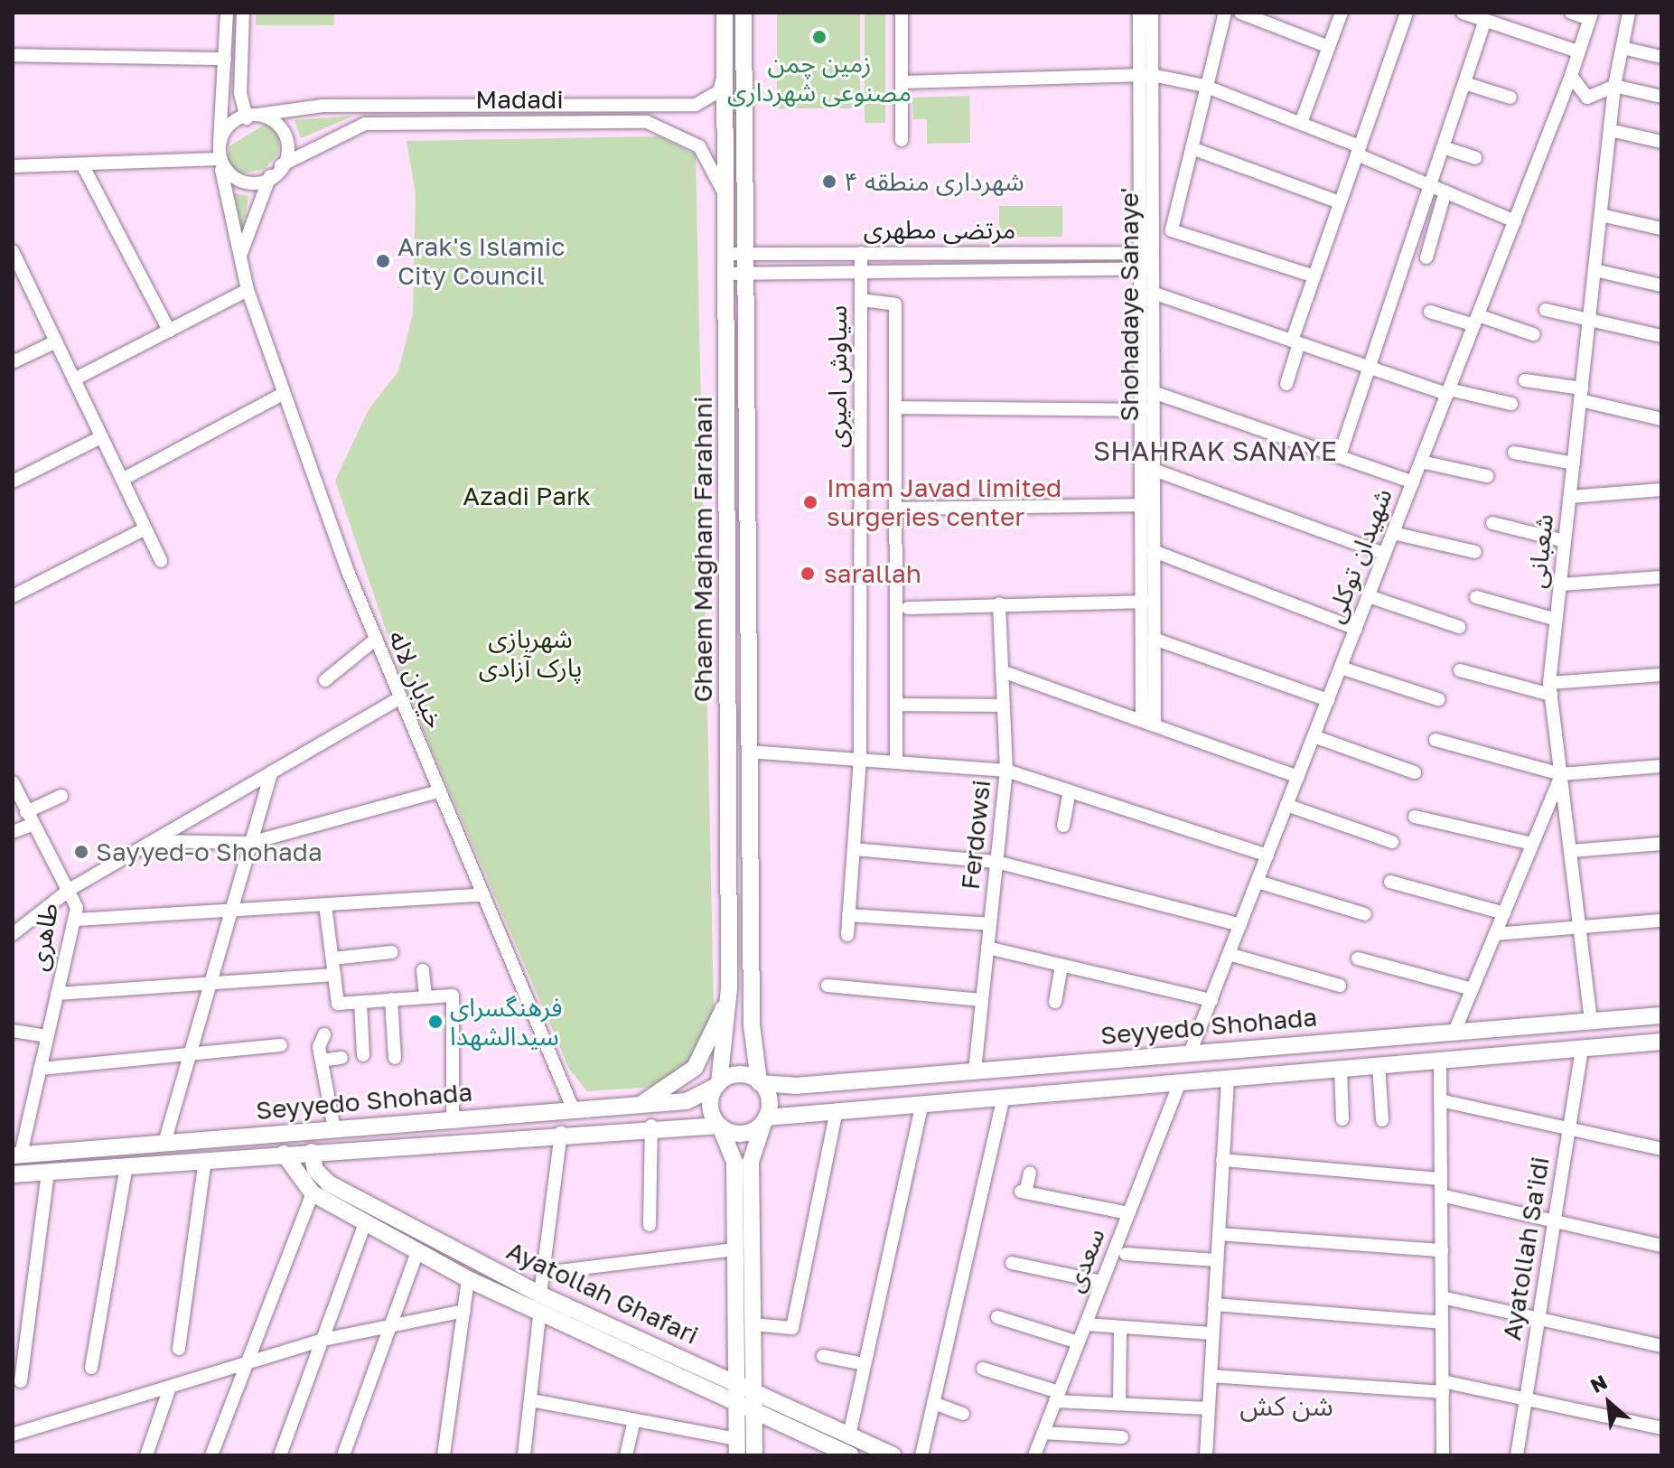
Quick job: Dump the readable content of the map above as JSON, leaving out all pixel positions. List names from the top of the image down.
{
  "streets": {
    "main road": ["Ghaem Magham Farahani", "Seyyedo Shohada", "Ayatollah Ghafari"],
    "street": [
      "Madadi",
      "مرتضی مطهری",
      "Shohadaye Sanaye'",
      "سیاوش امیری",
      "شعبانی",
      "شهیدان توکلی",
      "خیابان لاله",
      "Ferdowsi",
      "طاهری",
      "Ayatollah Sa'idi",
      "سعدی"
    ]
  },
  "crossings": [
    ["Madadi", "Ghaem Magham Farahani"],
    ["Madadi", "خیابان لاله"],
    ["مرتضی مطهری", "Shohadaye Sanaye'"],
    ["مرتضی مطهری", "سیاوش امیری"],
    ["مرتضی مطهری", "Ghaem Magham Farahani"],
    ["Ghaem Magham Farahani", "Seyyedo Shohada"],
    ["شعبانی", "Seyyedo Shohada"],
    ["شهیدان توکلی", "Seyyedo Shohada"],
    ["خیابان لاله", "Seyyedo Shohada"],
    ["Ferdowsi", "Seyyedo Shohada"],
    ["طاهری", "Seyyedo Shohada"],
    ["Seyyedo Shohada", "Ayatollah Sa'idi"],
    ["Seyyedo Shohada", "سعدی"],
    ["Seyyedo Shohada", "Ayatollah Ghafari"]
  ],
  "districts": ["SHAHRAK SANAYE", "شن کش"],
  "parks": ["Azadi Park", "شهربازی پارک آزادی"],
  "places": [
    "زمین چمن مصنوعی شهرداری",
    "شهرداری منطقه ۴",
    "Arak's Islamic City Council",
    "Imam Javad limited surgeries center",
    "sarallah",
    "Sayyed-o Shohada",
    "فرهنگسرای سیدالشهدا"
  ],
  "north": "top left"
}
